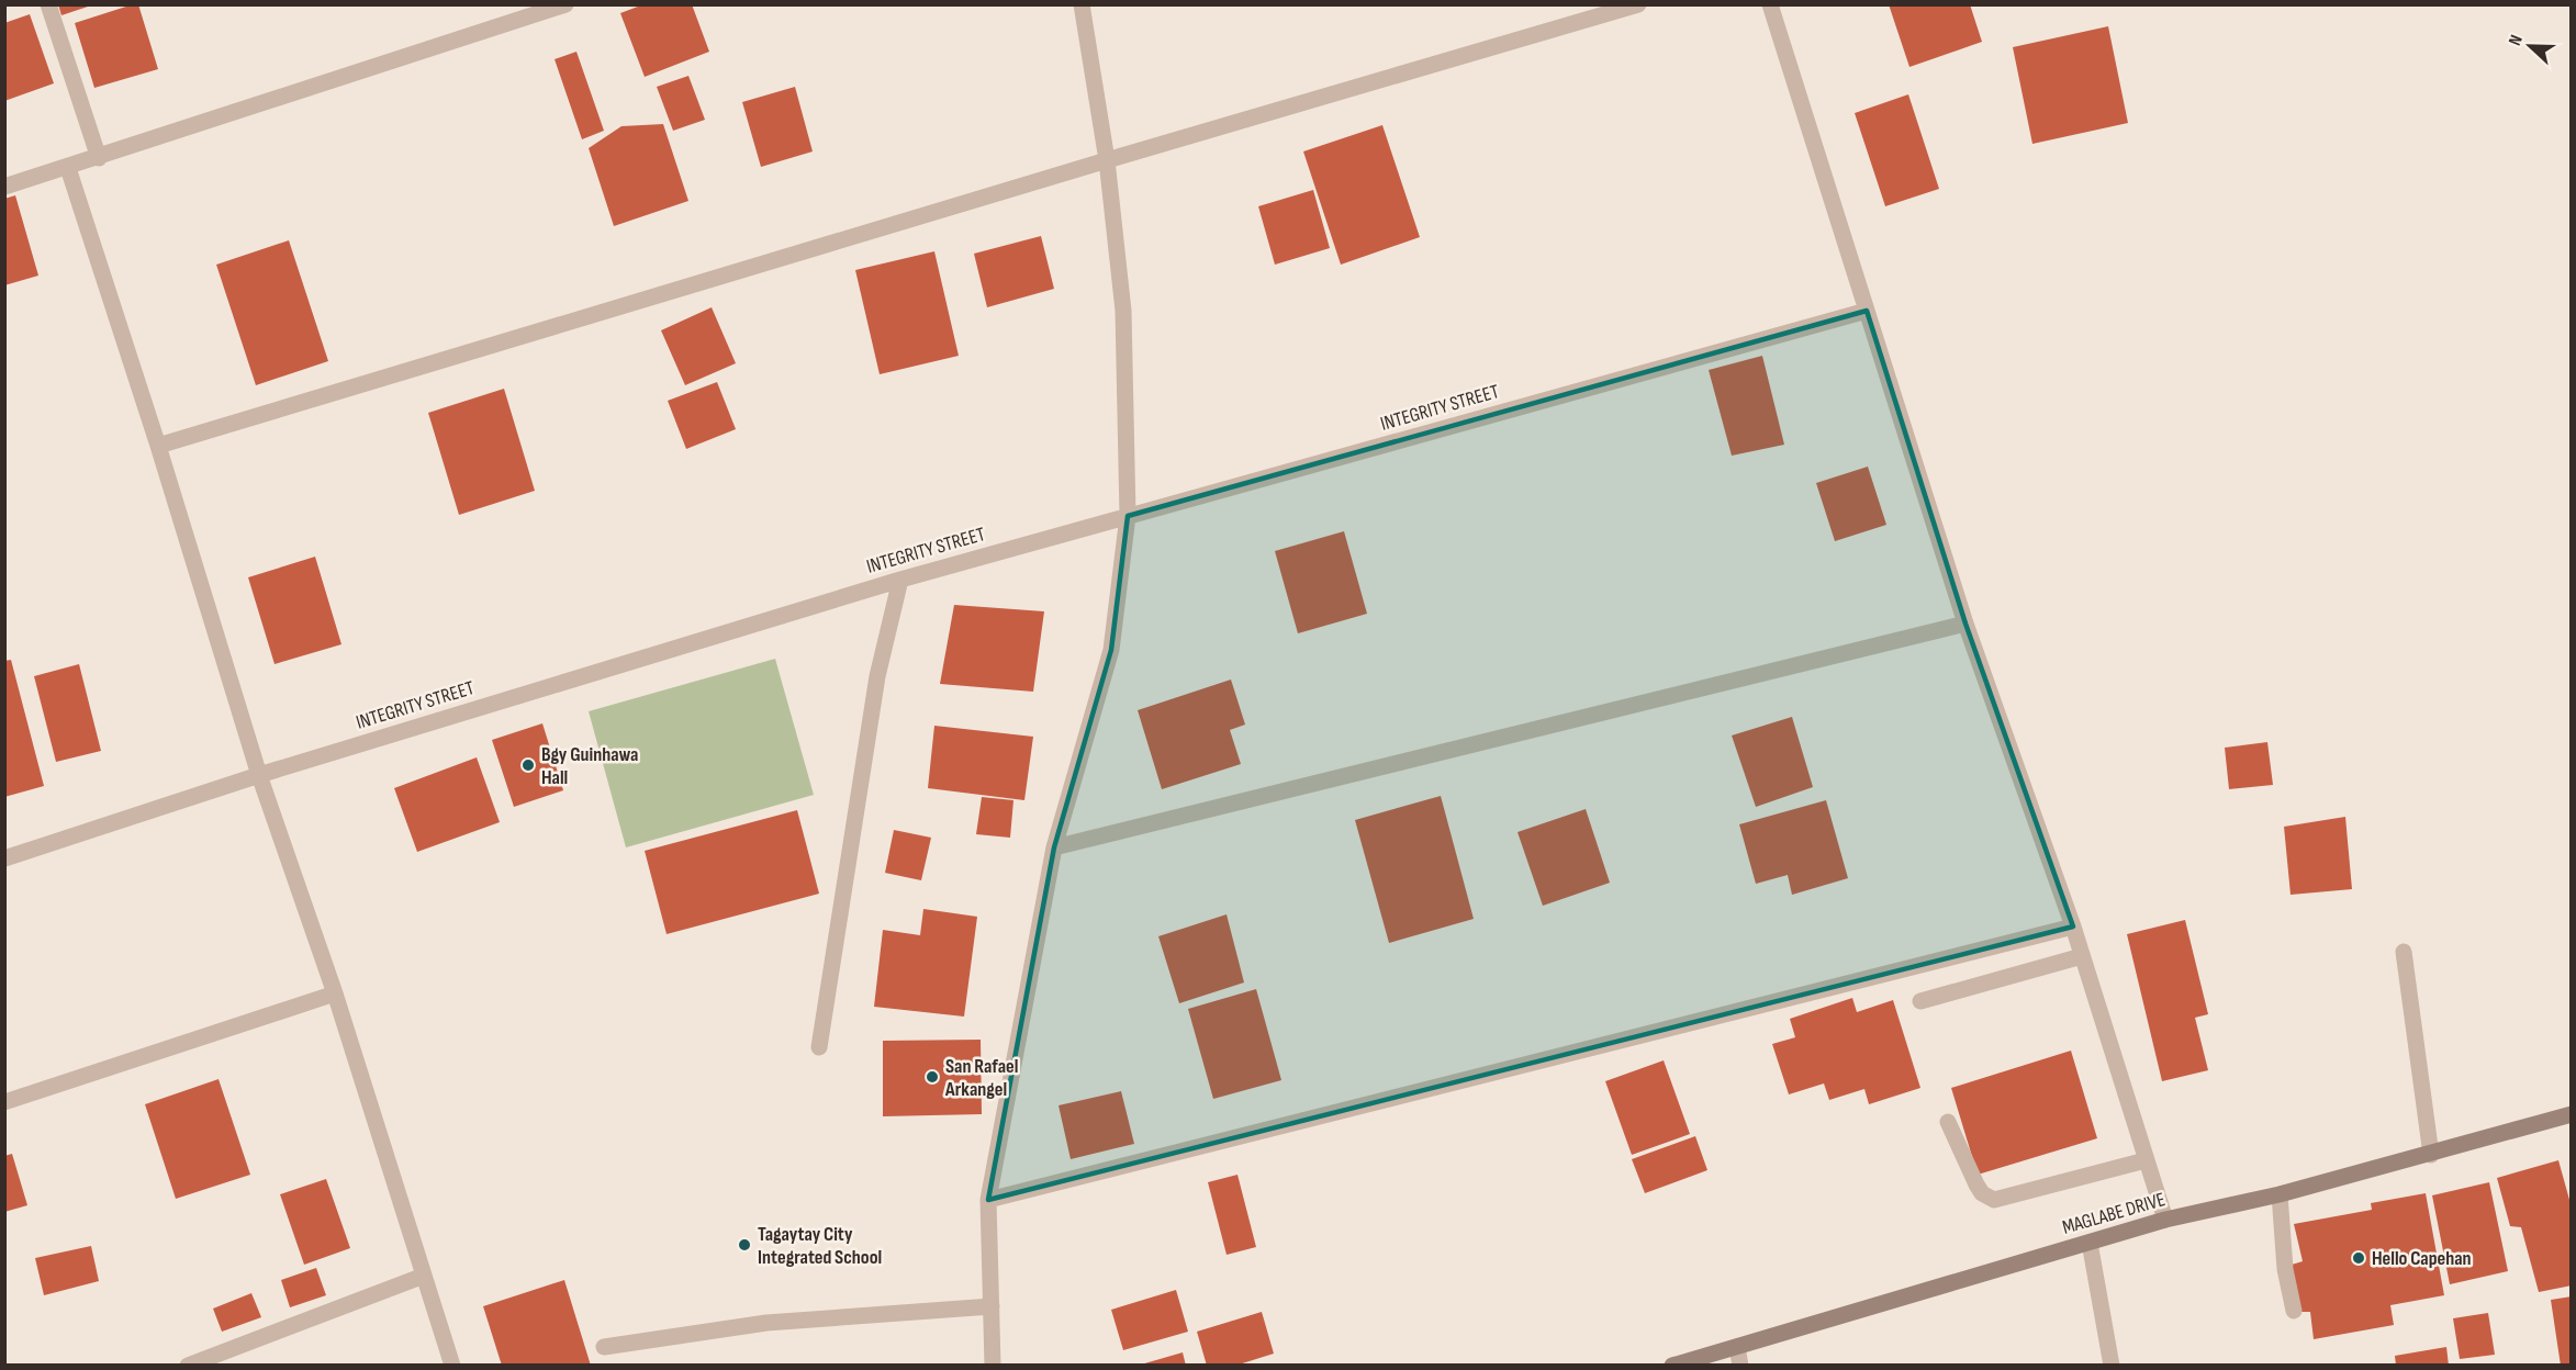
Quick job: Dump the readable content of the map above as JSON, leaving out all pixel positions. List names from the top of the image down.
{
  "streets": {
    "main road": ["MAGLABE DRIVE"],
    "street": ["INTEGRITY STREET"]
  },
  "places": [
    "Bgy Guinhawa Hall",
    "San Rafael Arkangel",
    "Tagaytay City Integrated School",
    "Hello Capehan"
  ],
  "north": "left"
}
